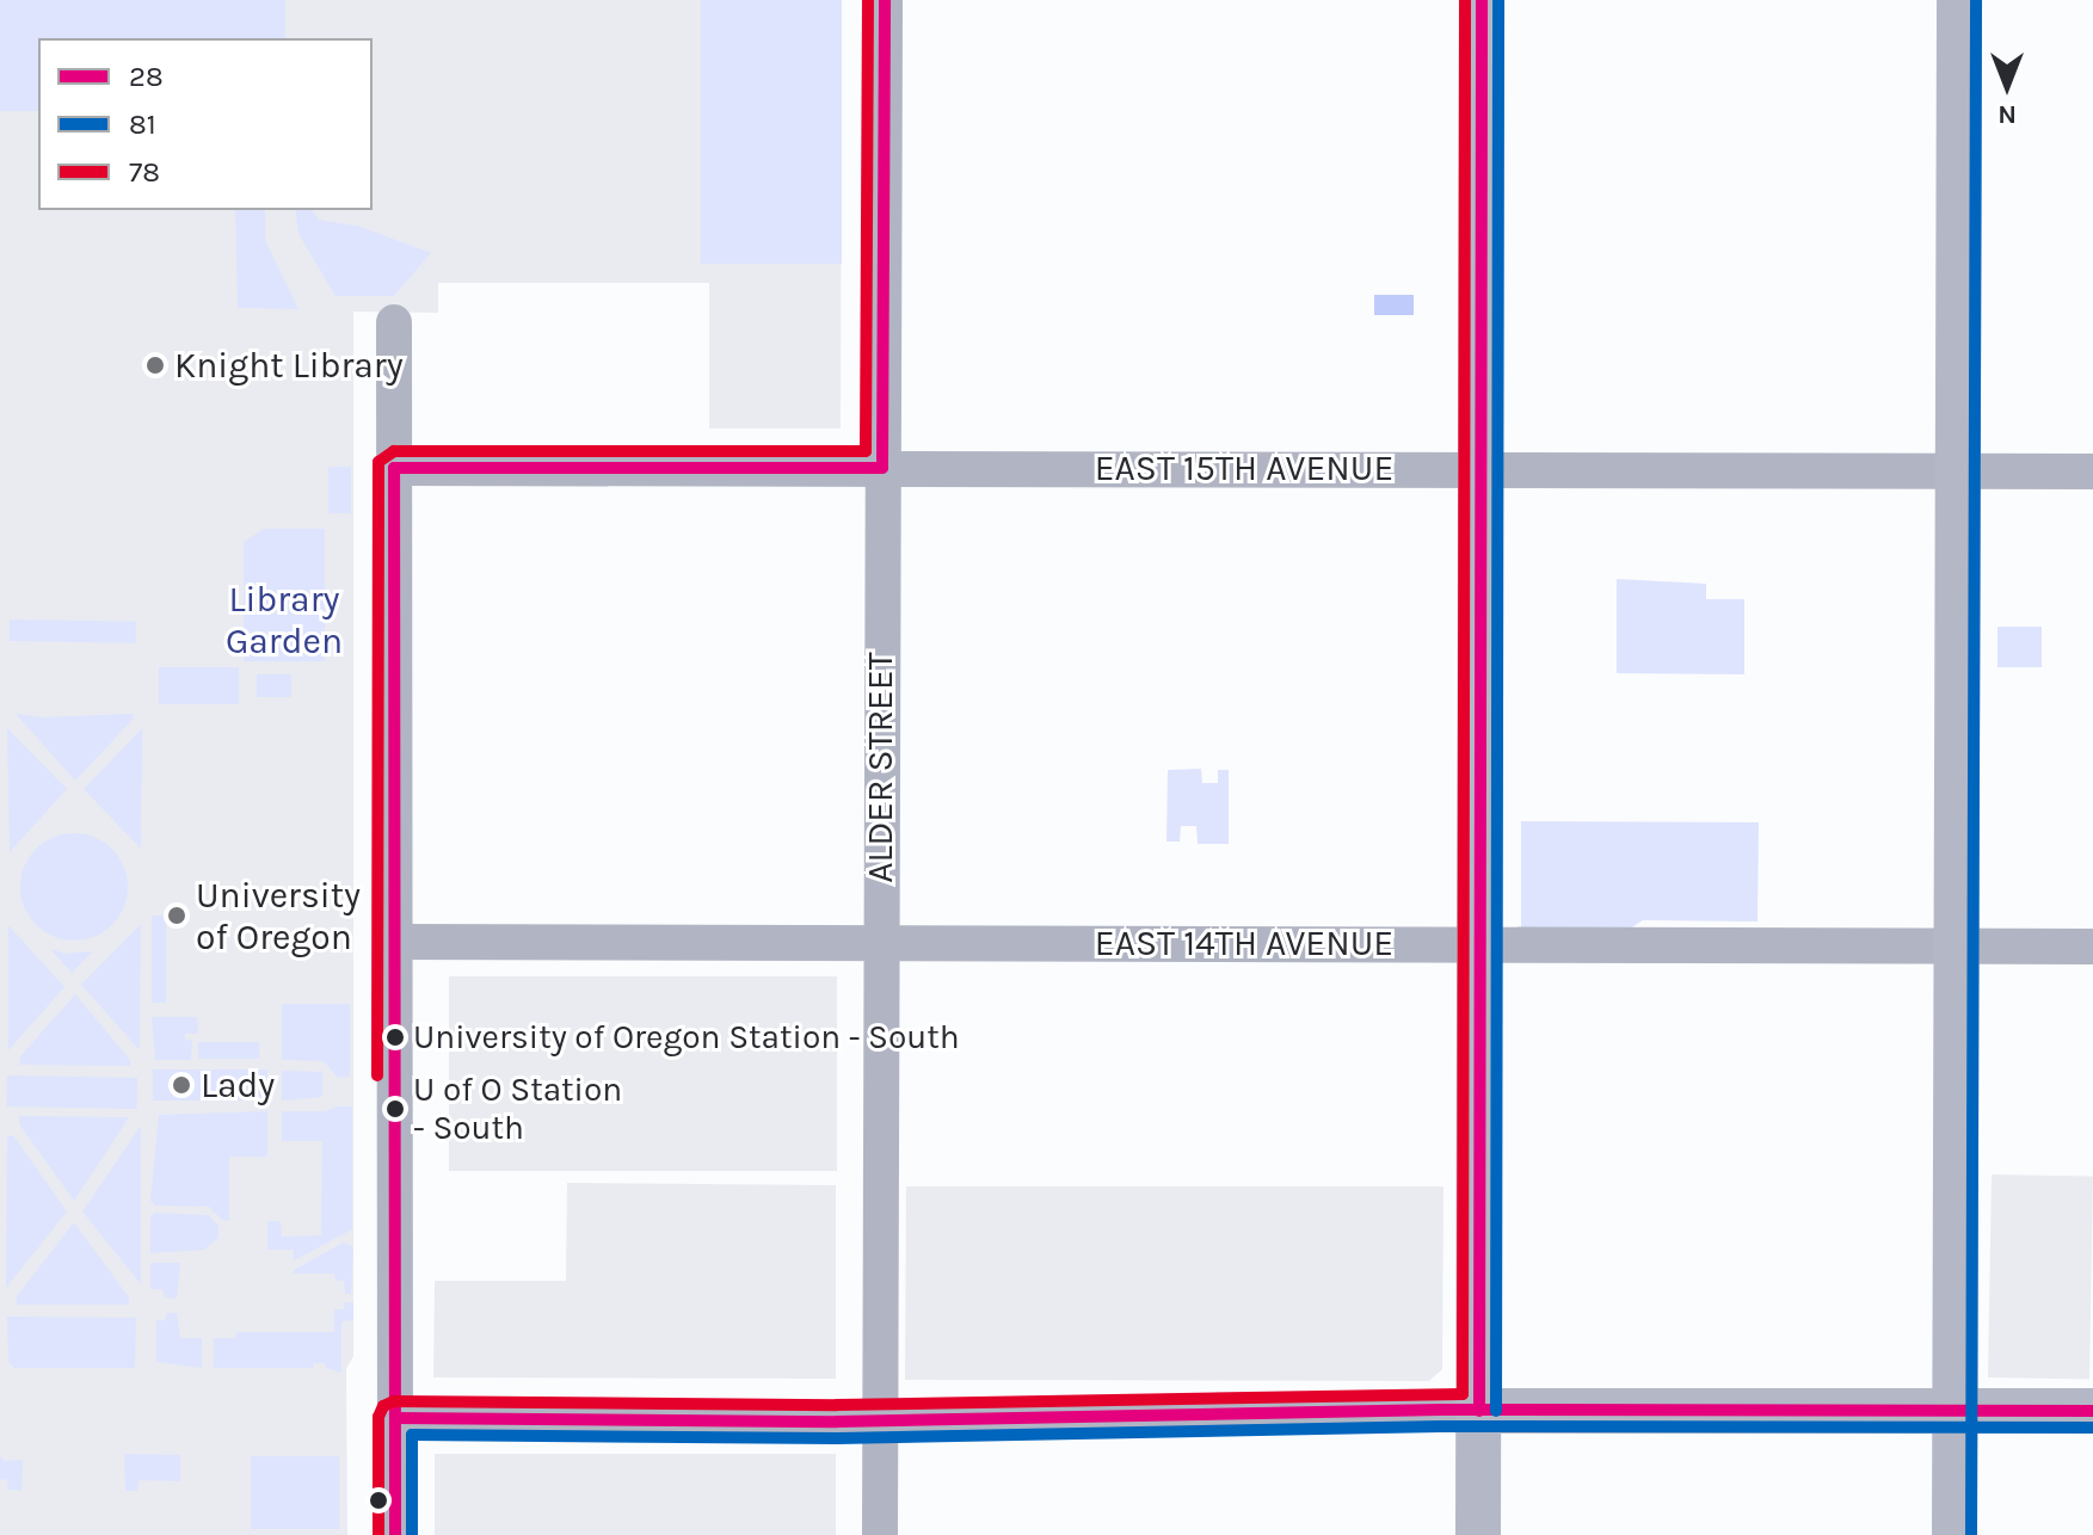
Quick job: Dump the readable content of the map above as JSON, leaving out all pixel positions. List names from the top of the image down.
{
  "streets": {
    "street": ["EAST 15TH AVENUE", "ALDER STREET", "EAST 14TH AVENUE"]
  },
  "crossings": [
    ["EAST 15TH AVENUE", "ALDER STREET"],
    ["ALDER STREET", "EAST 14TH AVENUE"]
  ],
  "parks": ["Library Garden"],
  "places": [
    "Knight Library",
    "University of Oregon",
    "University of Oregon Station - South",
    "Lady",
    "U of O Station - South"
  ],
  "lines": ["transit line 28", "transit line 81", "transit line 78"],
  "legend": ["28", "81", "78"],
  "north": "bottom"
}
